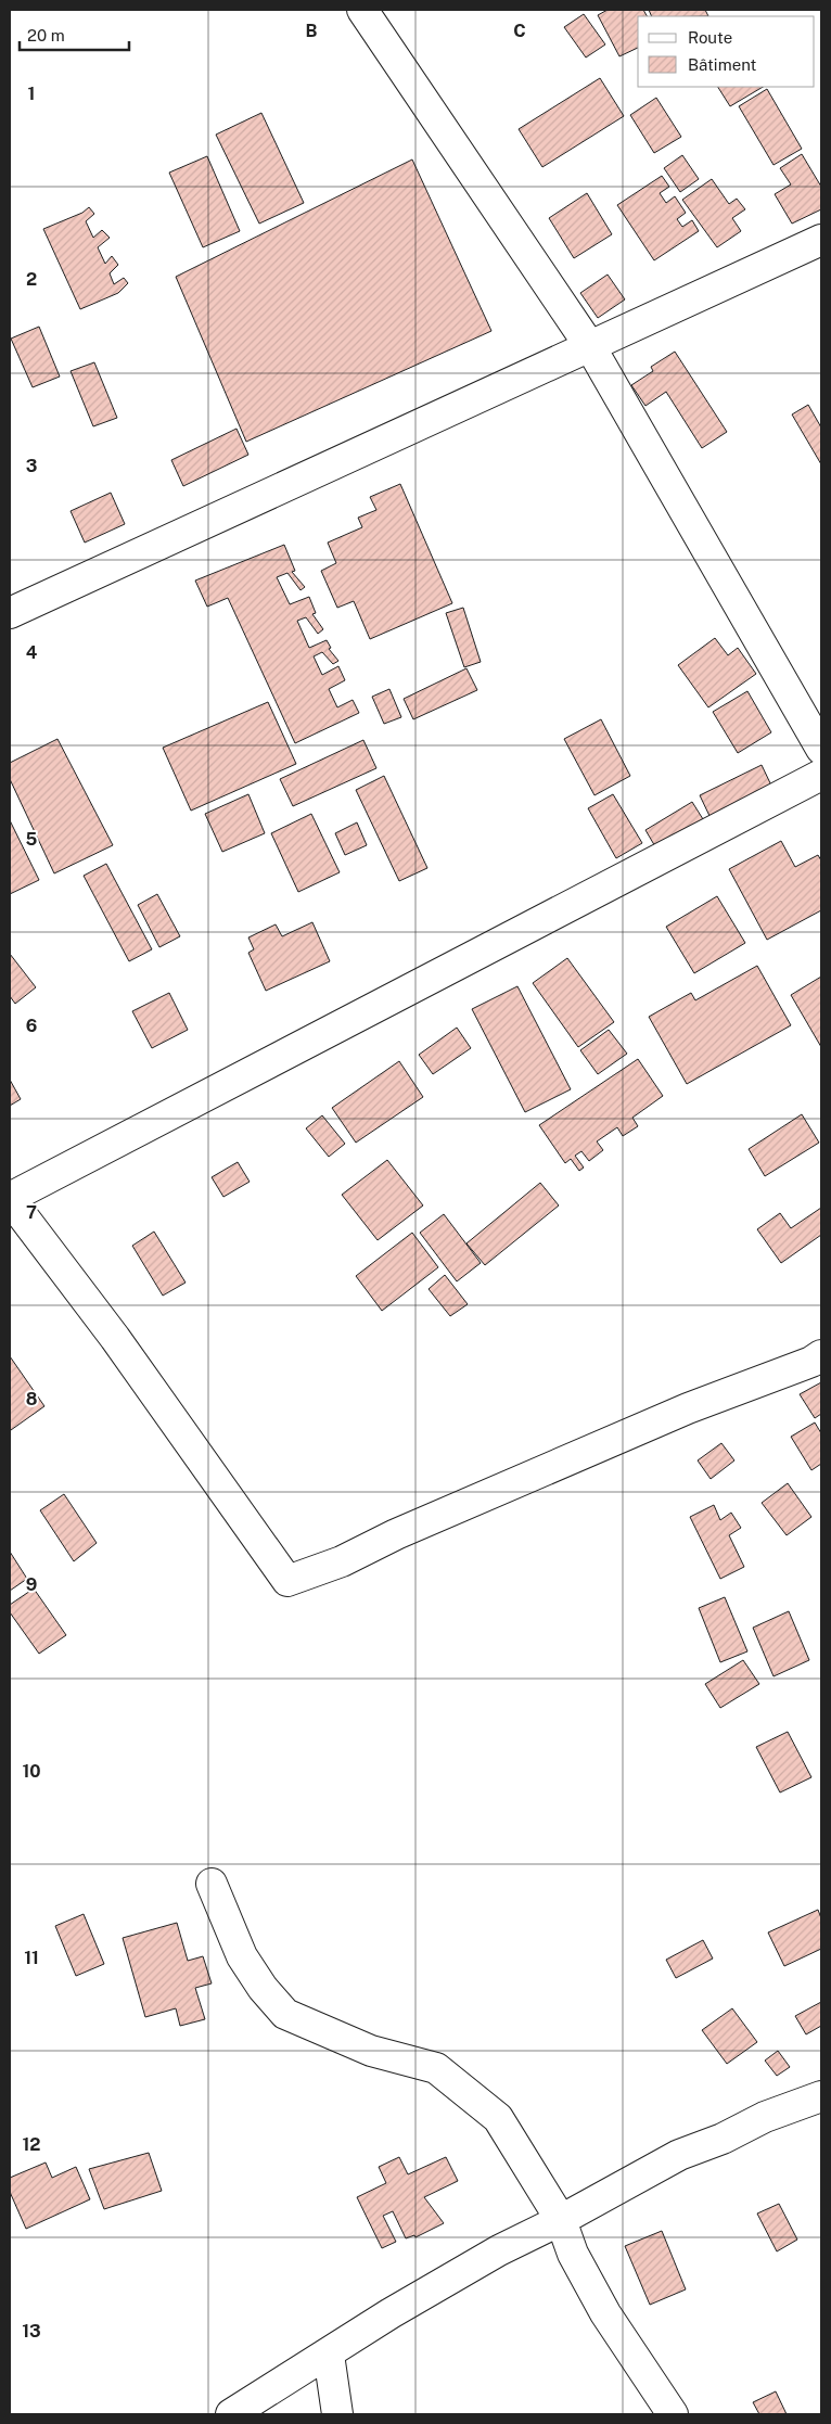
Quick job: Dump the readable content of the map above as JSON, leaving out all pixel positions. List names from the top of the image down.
{
  "legend": ["Route", "Bâtiment"],
  "scale_bar": "20 m",
  "grid": {
    "columns": ["B", "C"],
    "rows": [
      "1",
      "2",
      "3",
      "4",
      "5",
      "6",
      "7",
      "8",
      "9",
      "10",
      "11",
      "12",
      "13"
    ]
  }
}
